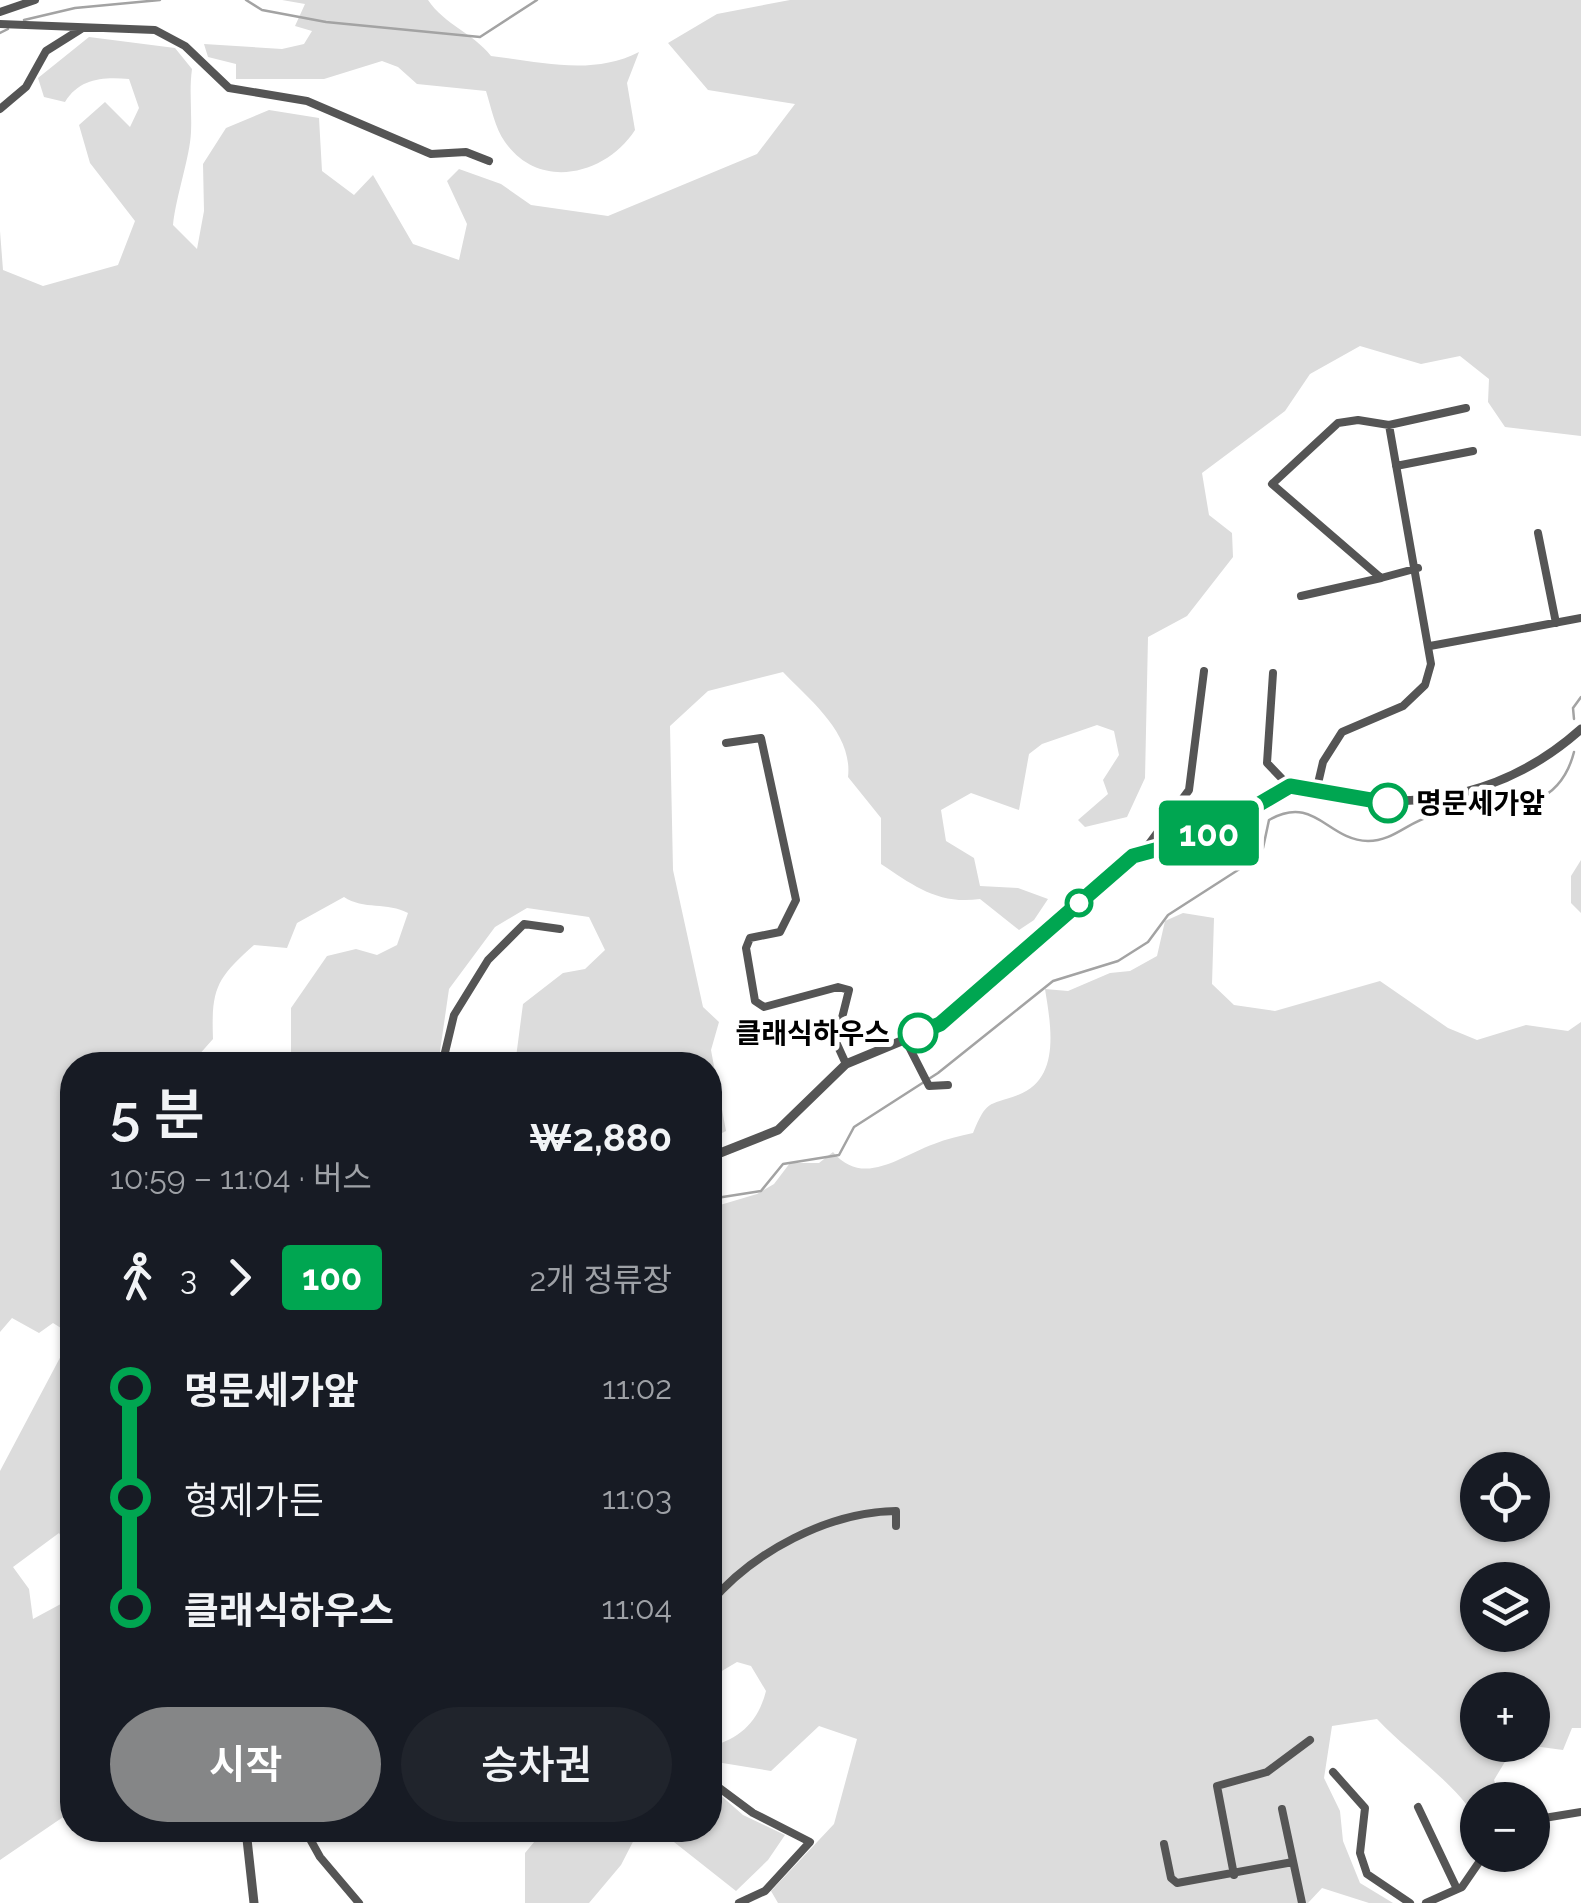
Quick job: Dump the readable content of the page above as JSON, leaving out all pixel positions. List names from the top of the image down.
{
  "places": ["명문세가앞", "클래식하우스"],
  "lines": ["bus line 100"],
  "page": {
    "on_map": "100",
    "heading": ["5 분", "10:59 – 11:04 · 버스", "₩2,880"],
    "legs": ["3", "100", "2개 정류장"],
    "list": [
      {
        "name": "명문세가앞",
        "value": "11:02"
      },
      {
        "name": "형제가든",
        "value": "11:03"
      },
      {
        "name": "클래식하우스",
        "value": "11:04"
      }
    ],
    "map_buttons": ["+", "−"],
    "buttons": ["시작", "승차권"]
  }
}
